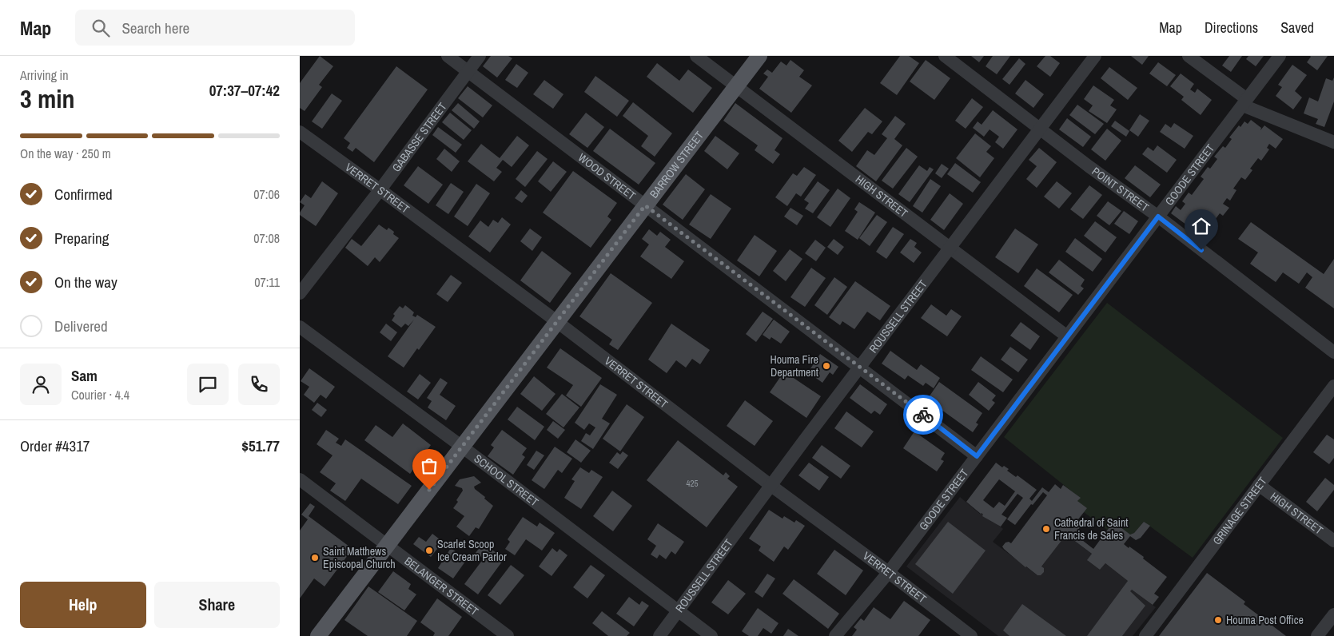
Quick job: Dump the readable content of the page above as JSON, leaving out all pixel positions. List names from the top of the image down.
{
  "streets": {
    "main road": ["BARROW STREET"],
    "street": [
      "GABASSE STREET",
      "GOODE STREET",
      "WOOD STREET",
      "VERRET STREET",
      "POINT STREET",
      "HIGH STREET",
      "ROUSSELL STREET",
      "SCHOOL STREET",
      "GRINAGE STREET",
      "BELANGER STREET"
    ]
  },
  "crossings": [
    ["GABASSE STREET", "WOOD STREET"],
    ["GABASSE STREET", "VERRET STREET"],
    ["BARROW STREET", "WOOD STREET"],
    ["BARROW STREET", "VERRET STREET"],
    ["BARROW STREET", "HIGH STREET"],
    ["BARROW STREET", "SCHOOL STREET"],
    ["BARROW STREET", "BELANGER STREET"],
    ["GOODE STREET", "WOOD STREET"],
    ["GOODE STREET", "VERRET STREET"],
    ["GOODE STREET", "POINT STREET"],
    ["GOODE STREET", "HIGH STREET"],
    ["WOOD STREET", "ROUSSELL STREET"],
    ["VERRET STREET", "ROUSSELL STREET"],
    ["POINT STREET", "ROUSSELL STREET"],
    ["HIGH STREET", "ROUSSELL STREET"],
    ["HIGH STREET", "GRINAGE STREET"],
    ["ROUSSELL STREET", "SCHOOL STREET"]
  ],
  "places": [
    "Houma Fire Department",
    "Cathedral of Saint Francis de Sales",
    "Scarlet Scoop Ice Cream Parlor",
    "Saint Matthews Episcopal Church",
    "Houma Post Office"
  ],
  "house_numbers": ["425"],
  "page": {
    "header": "Map",
    "search": "Search here",
    "nav": ["Map", "Directions", "Saved"],
    "heading": ["3 min", "Arriving in", "07:37–07:42"],
    "panel": [
      "Sam",
      "Courier · 4.4",
      "Order #4317",
      "$51.77"
    ],
    "bar": "On the way · 250 m",
    "list": [
      ["Confirmed", "07:06"],
      ["Preparing", "07:08"],
      ["On the way", "07:11"],
      "Delivered"
    ],
    "buttons": ["Help", "Share"]
  }
}
